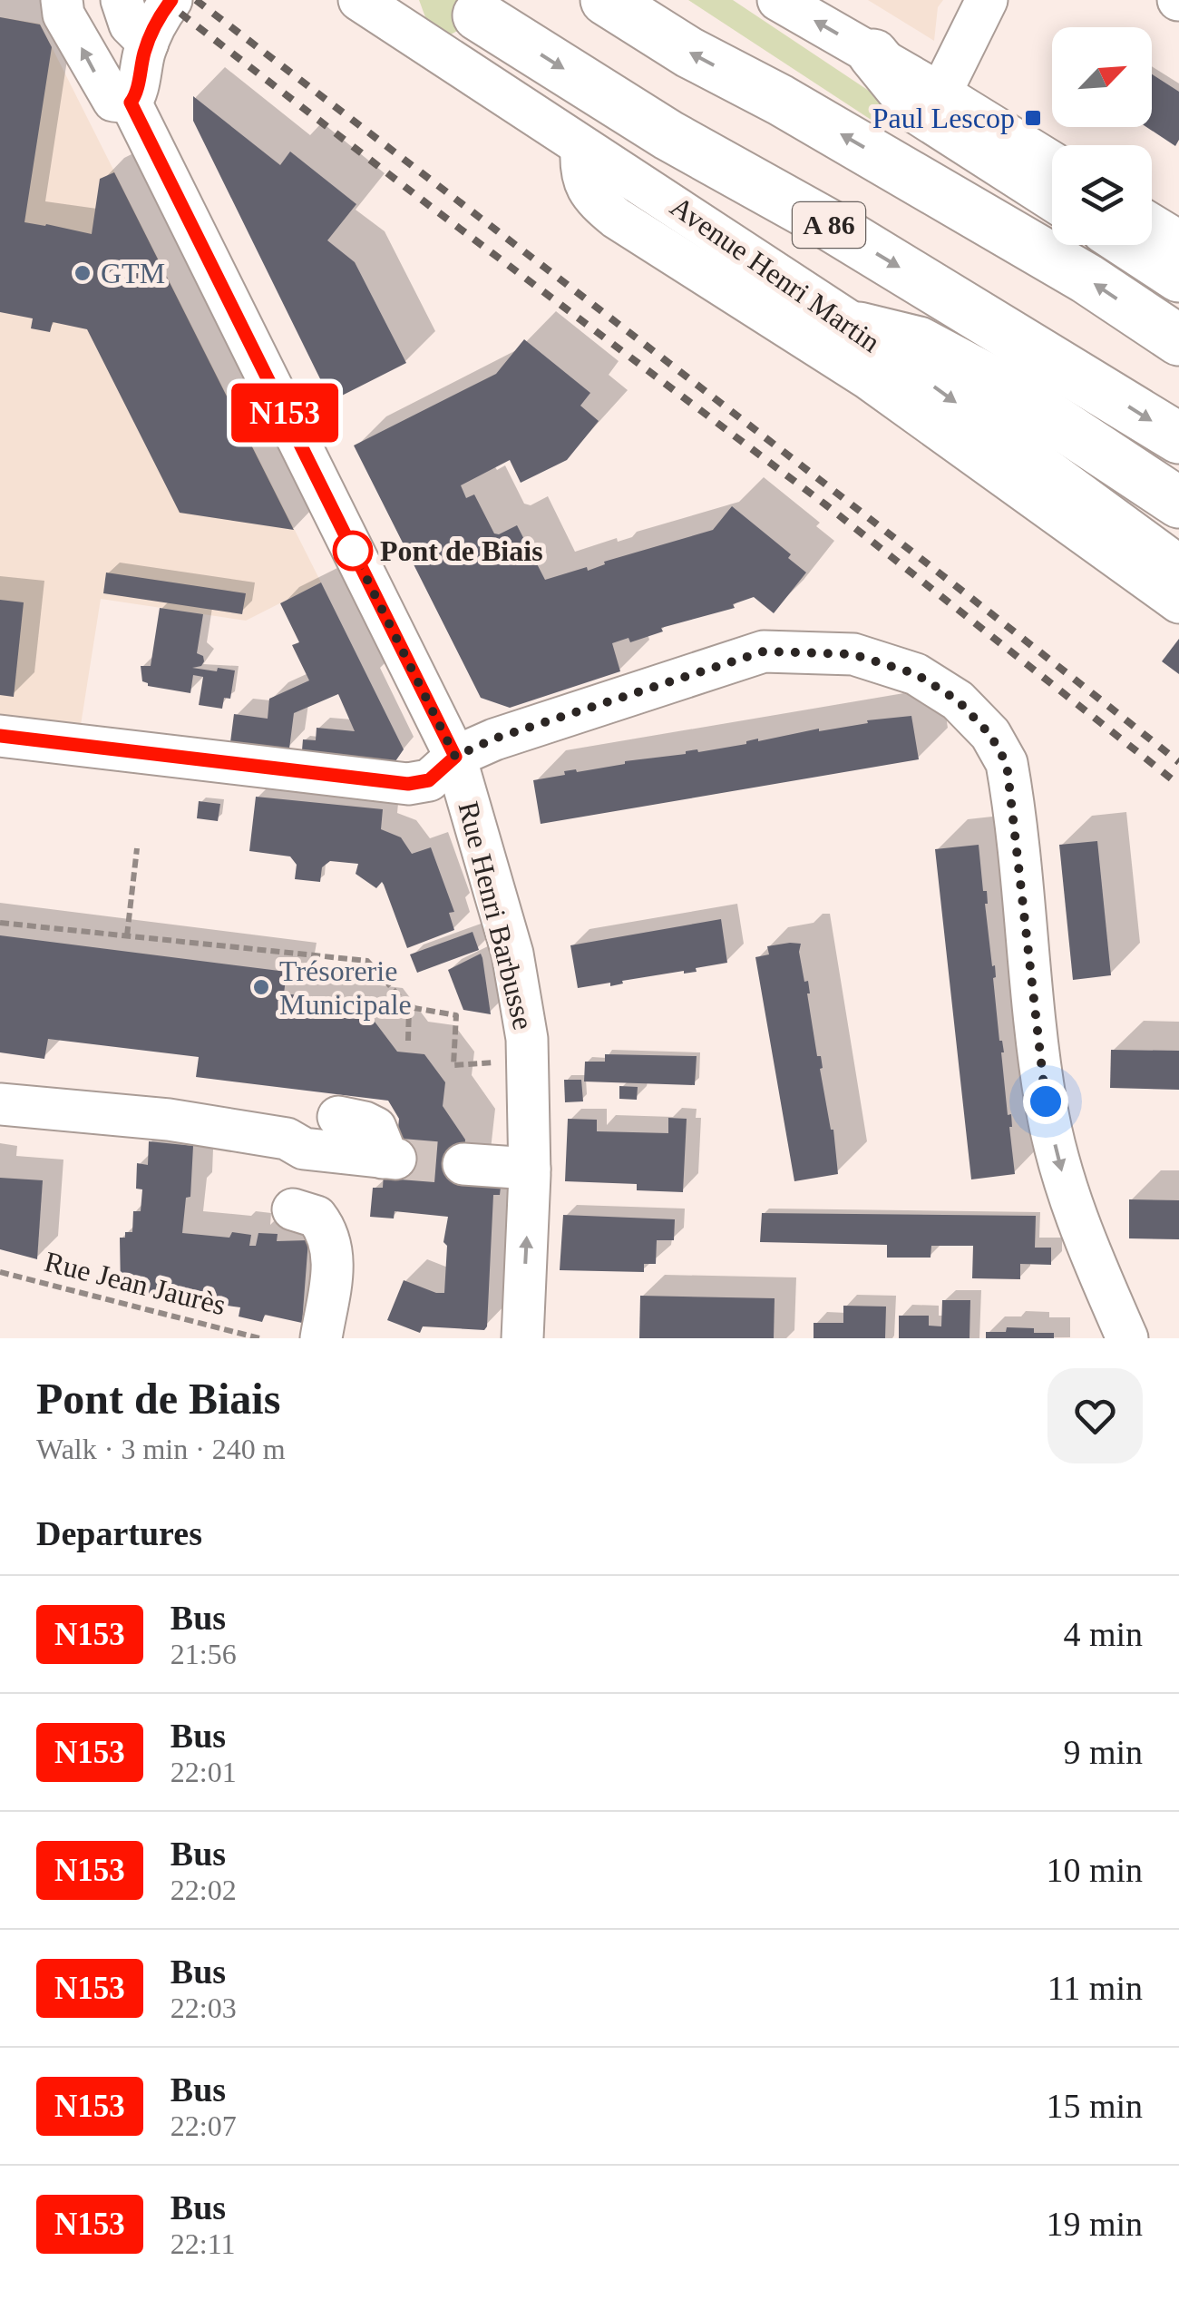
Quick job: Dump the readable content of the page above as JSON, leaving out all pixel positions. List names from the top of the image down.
{
  "streets": {
    "highway": ["A 86"],
    "street": ["Avenue Henri Martin", "Rue Henri Barbusse"],
    "path": ["Rue Jean Jaurès"]
  },
  "places": {
    "transit": ["Paul Lescop"],
    "other": ["GTM", "Pont de Biais", "Trésorerie Municipale"]
  },
  "lines": ["bus line N153"],
  "north": "top right",
  "page": {
    "on_map": "N153",
    "heading": [
      ["Pont de Biais", "Walk · 3 min · 240 m"],
      "Departures"
    ],
    "list": [
      {
        "mark": "N153",
        "name": "Bus",
        "note": "21:56",
        "value": "4 min"
      },
      {
        "mark": "N153",
        "name": "Bus",
        "note": "22:01",
        "value": "9 min"
      },
      {
        "mark": "N153",
        "name": "Bus",
        "note": "22:02",
        "value": "10 min"
      },
      {
        "mark": "N153",
        "name": "Bus",
        "note": "22:03",
        "value": "11 min"
      },
      {
        "mark": "N153",
        "name": "Bus",
        "note": "22:07",
        "value": "15 min"
      },
      {
        "mark": "N153",
        "name": "Bus",
        "note": "22:11",
        "value": "19 min"
      }
    ]
  }
}
